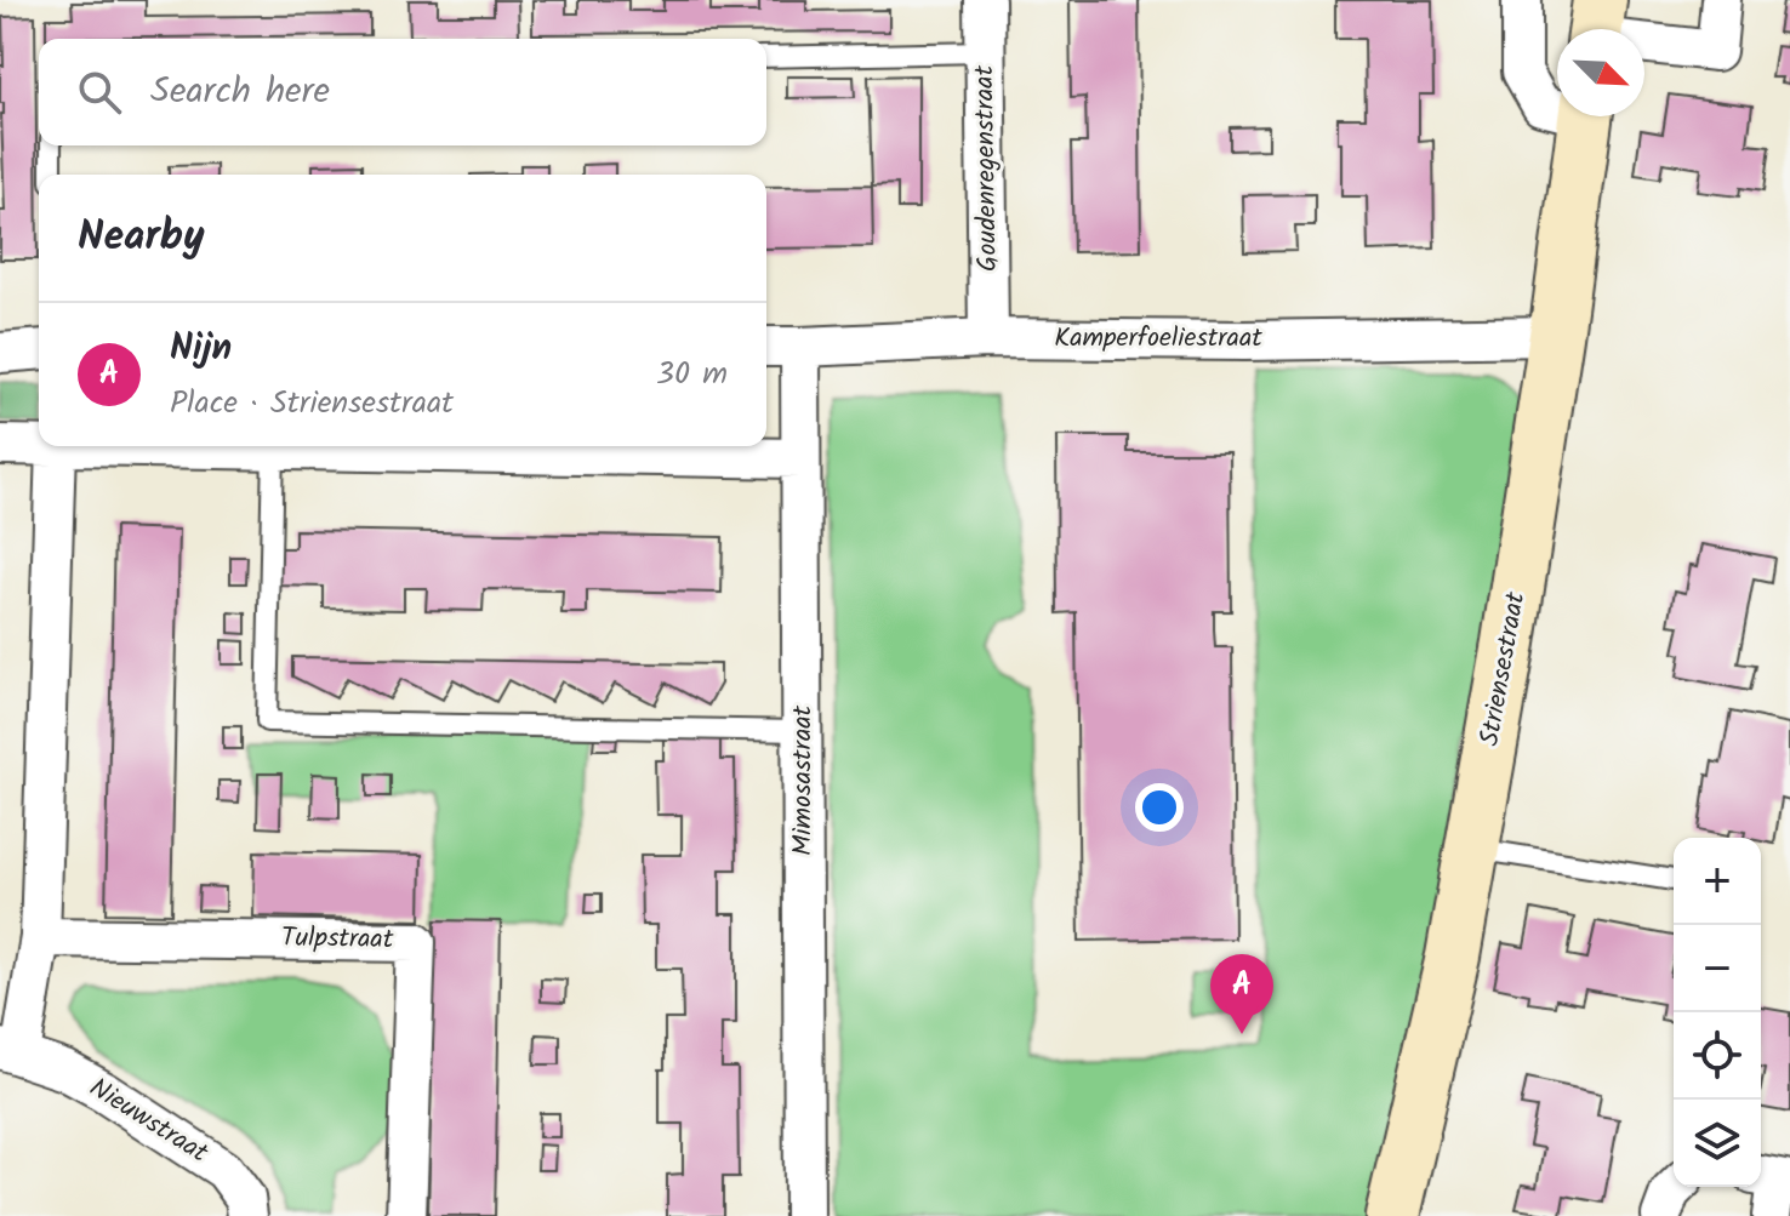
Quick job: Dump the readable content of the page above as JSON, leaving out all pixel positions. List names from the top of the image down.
{
  "streets": {
    "street": [
      "Goudenregenstraat",
      "Kamperfoeliestraat",
      "Striensestraat",
      "Mimosastraat",
      "Tulpstraat",
      "Nieuwstraat"
    ]
  },
  "crossings": [
    ["Goudenregenstraat", "Kamperfoeliestraat"],
    ["Kamperfoeliestraat", "Striensestraat"],
    ["Kamperfoeliestraat", "Mimosastraat"]
  ],
  "north": "bottom right",
  "page": {
    "search": "Search here",
    "heading": "Nearby",
    "list": [
      {
        "mark": "A",
        "name": "Nijn",
        "note": "Place · Striensestraat",
        "value": "30 m"
      }
    ],
    "map_buttons": ["+", "−"],
    "pins": "A"
  }
}
